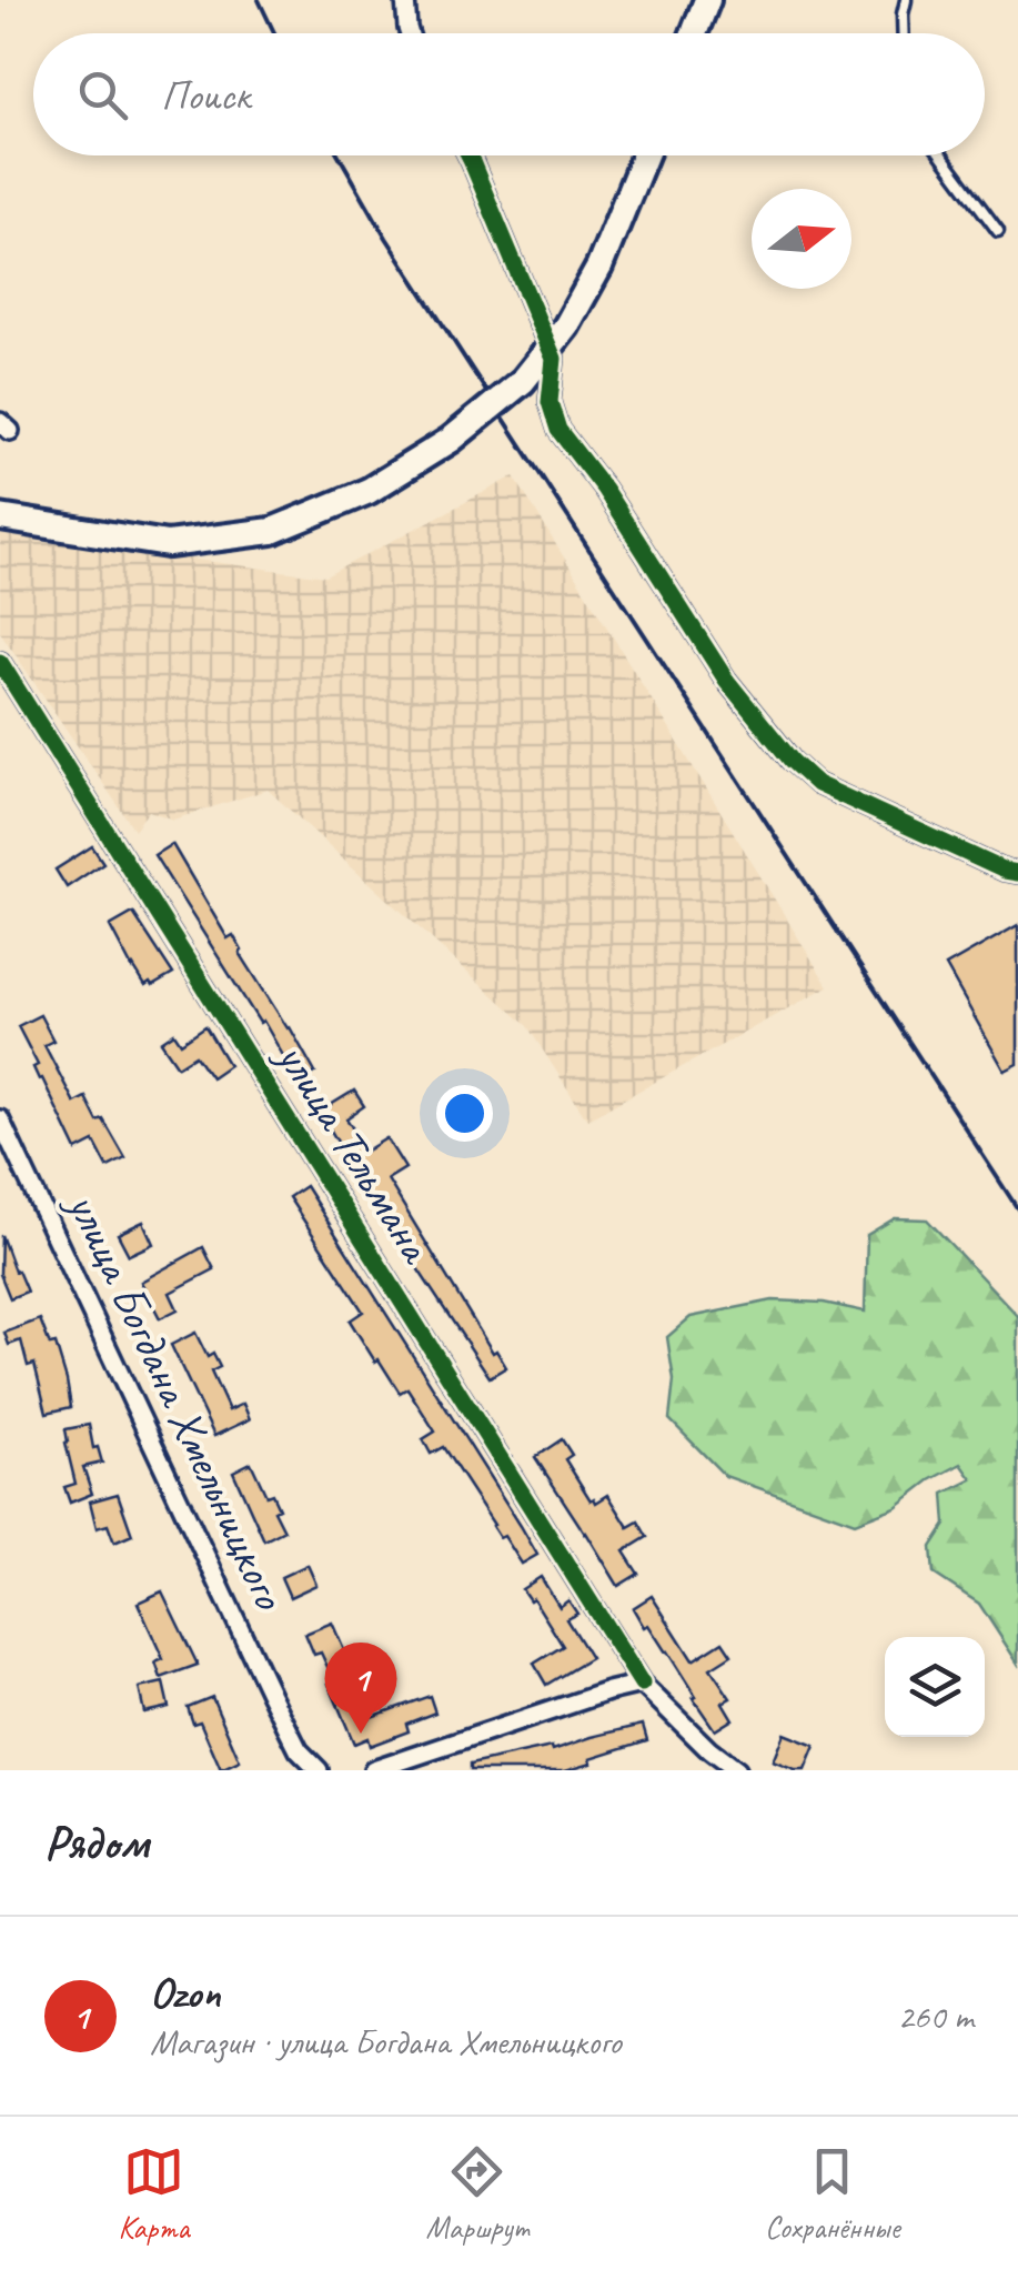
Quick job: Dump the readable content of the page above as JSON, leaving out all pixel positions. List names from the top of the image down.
{
  "streets": {
    "street": ["улица Тельмана", "улица Богдана Хмельницкого"]
  },
  "north": "right",
  "page": {
    "search": "Поиск",
    "pins": "1",
    "heading": "Рядом",
    "list": [
      {
        "mark": "1",
        "name": "Ozon",
        "note": "Магазин · улица Богдана Хмельницкого",
        "value": "260 m"
      }
    ],
    "nav": ["Карта", "Маршрут", "Сохранённые"]
  }
}
